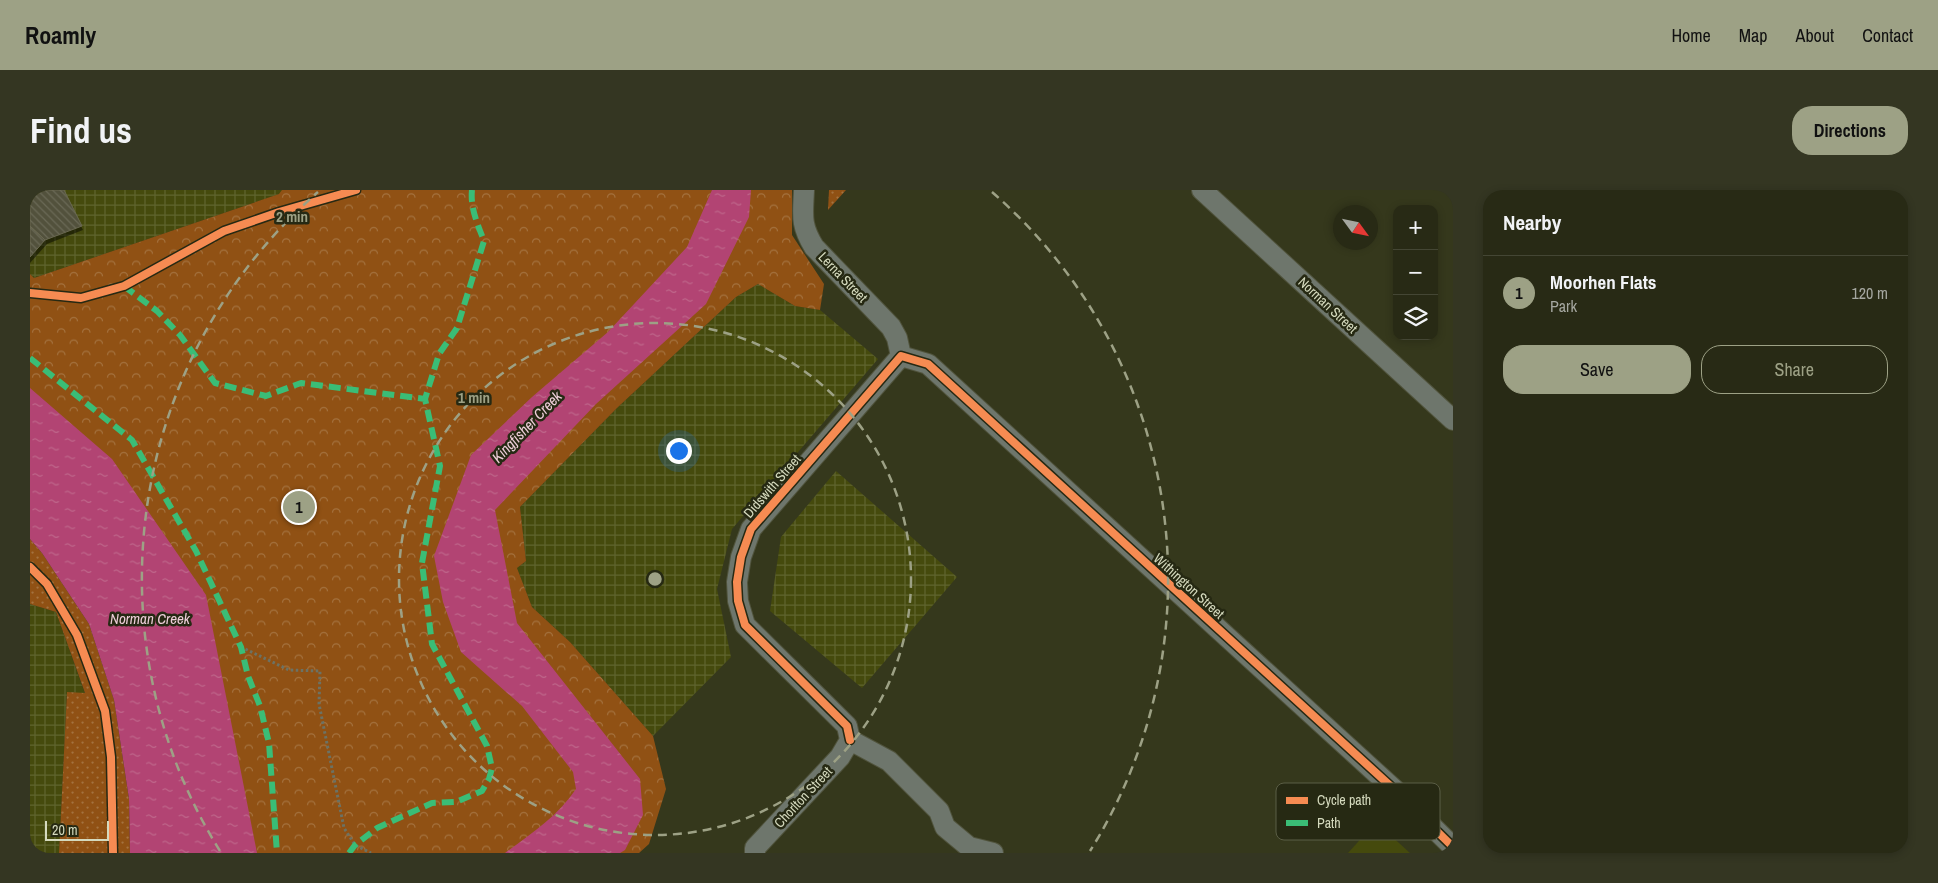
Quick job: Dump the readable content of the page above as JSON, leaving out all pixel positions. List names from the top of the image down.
{
  "streets": {
    "street": [
      "Lerna Street",
      "Norman Street",
      "Didswith Street",
      "Withington Street",
      "Chorlton Street"
    ]
  },
  "crossings": [
    ["Lerna Street", "Didswith Street"],
    ["Lerna Street", "Withington Street"],
    ["Didswith Street", "Withington Street"],
    ["Didswith Street", "Chorlton Street"]
  ],
  "water": ["Kingfisher Creek", "Norman Creek"],
  "legend": ["Cycle path", "Path"],
  "scale_bar": "20 m",
  "north": "bottom right",
  "page": {
    "header": "Roamly",
    "nav": [
      "Home",
      "Map",
      "About",
      "Contact"
    ],
    "buttons": [
      "Directions",
      ["Save", "Share"]
    ],
    "title": "Find us",
    "heading": "Nearby",
    "map_buttons": ["+", "−"],
    "list": [
      {
        "mark": "1",
        "name": "Moorhen Flats",
        "note": "Park",
        "value": "120 m"
      }
    ],
    "pins": "1",
    "scale": "20 m"
  },
  "rings": ["2 min", "1 min"]
}
